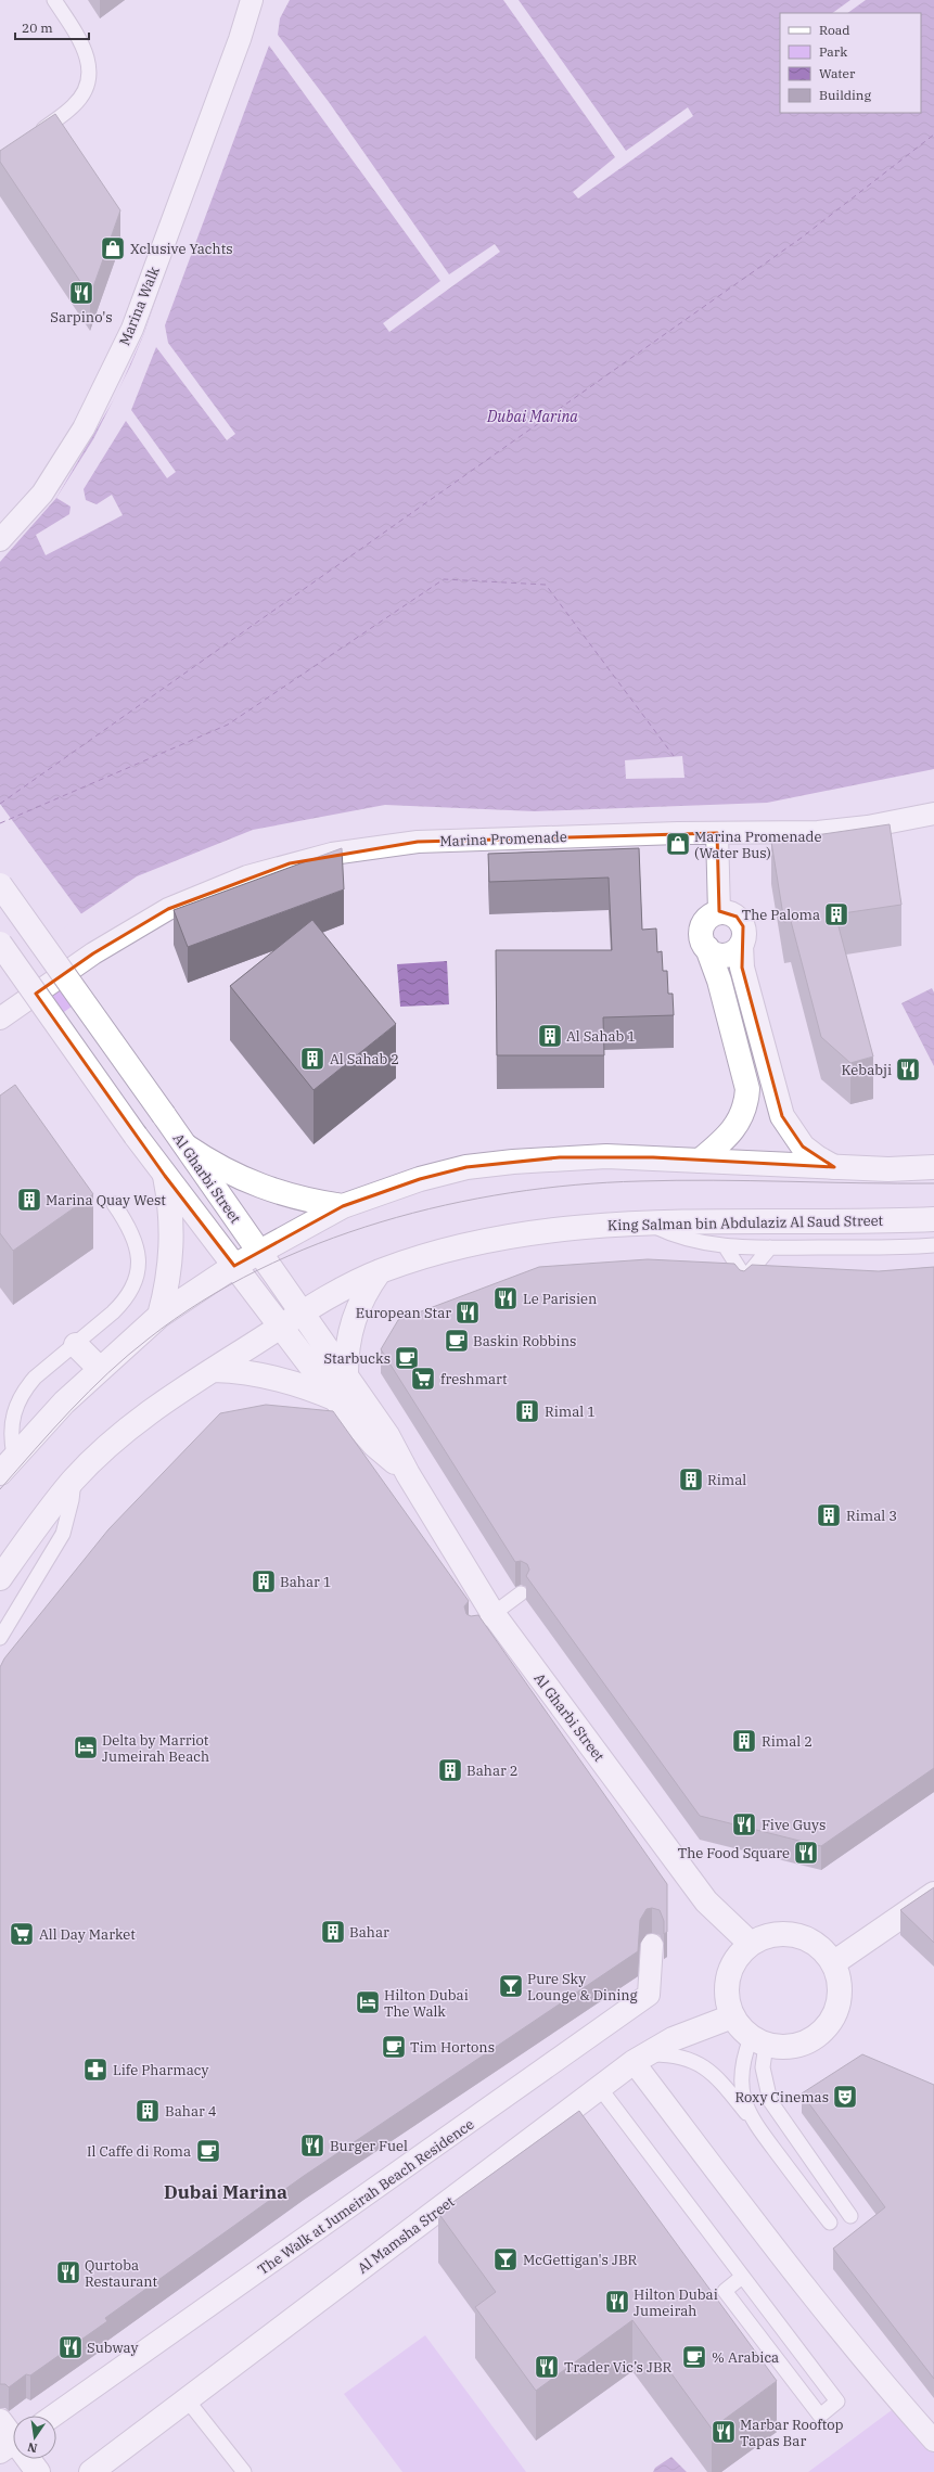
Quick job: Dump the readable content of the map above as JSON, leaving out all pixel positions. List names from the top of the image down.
{
  "streets": {
    "street": [
      "Marina Walk",
      "Marina Promenade",
      "Al Gharbi Street",
      "King Salman bin Abdulaziz Al Saud Street",
      "The Walk at Jumeirah Beach Residence",
      "Al Mamsha Street"
    ]
  },
  "crossings": [
    ["Al Gharbi Street", "King Salman bin Abdulaziz Al Saud Street"],
    ["Al Gharbi Street", "Al Mamsha Street"]
  ],
  "districts": ["Dubai Marina"],
  "water": ["Dubai Marina"],
  "places": {
    "shop": ["Xclusive Yachts", "Marina Promenade (Water Bus)"],
    "restaurant": [
      "Sarpino's",
      "Kebabji",
      "Le Parisien",
      "European Star",
      "Five Guys",
      "The Food Square",
      "Burger Fuel",
      "Qurtoba Restaurant",
      "Hilton Dubai Jumeirah",
      "Subway",
      "Trader Vic’s JBR",
      "Marbar Rooftop Tapas Bar"
    ],
    "building": [
      "The Paloma",
      "Al Sahab 1",
      "Al Sahab 2",
      "Marina Quay West",
      "Rimal 1",
      "Rimal",
      "Rimal 3",
      "Bahar 1",
      "Rimal 2",
      "Bahar 2",
      "Bahar",
      "Bahar 4"
    ],
    "cafe": [
      "Baskin Robbins",
      "Starbucks",
      "Tim Hortons",
      "Il Caffe di Roma",
      "% Arabica"
    ],
    "supermarket": ["freshmart", "All Day Market"],
    "hotel": ["Delta by Marriot Jumeirah Beach", "Hilton Dubai The Walk"],
    "bar": ["Pure Sky Lounge & Dining", "McGettigan's JBR"],
    "pharmacy": ["Life Pharmacy"],
    "theatre": ["Roxy Cinemas"]
  },
  "legend": [
    "Road",
    "Park",
    "Water",
    "Building"
  ],
  "scale_bar": "20 m",
  "north": "bottom"
}
